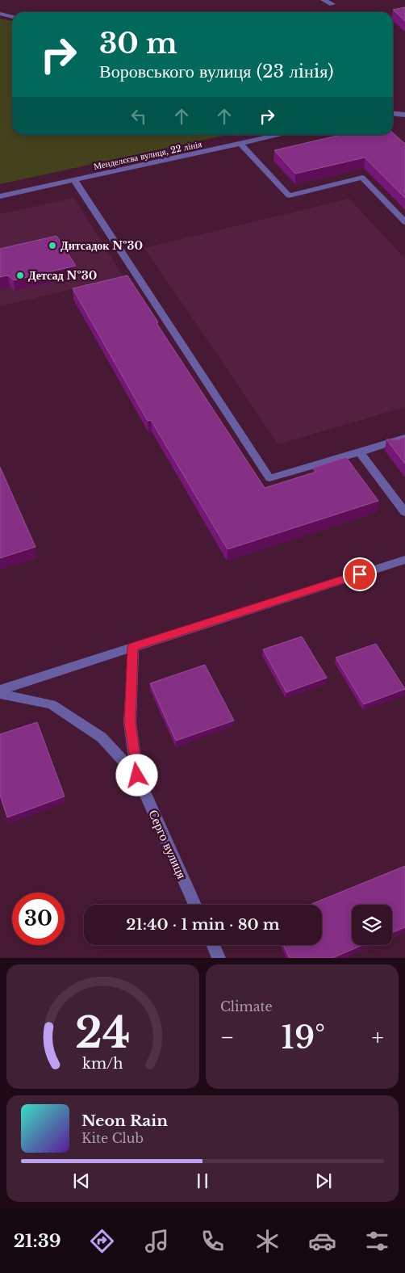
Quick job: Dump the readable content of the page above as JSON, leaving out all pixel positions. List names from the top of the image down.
{
  "streets": {
    "street": ["Менделєєва вулиця, 22 лінія", "Серго вулиця"]
  },
  "places": ["Дитсадок №30", "Детсад №30"],
  "page": {
    "turn": ["30 m", "Воровського вулиця (23 лiнiя)"],
    "limit": "30",
    "trip": "21:40 · 1 min · 80 m",
    "tile": "Climate",
    "heat": ["−", "19°", "+"],
    "song": ["Neon Rain", "Kite Club"],
    "tabs": "21:39",
    "gauge": ["24", "km/h"]
  }
}
